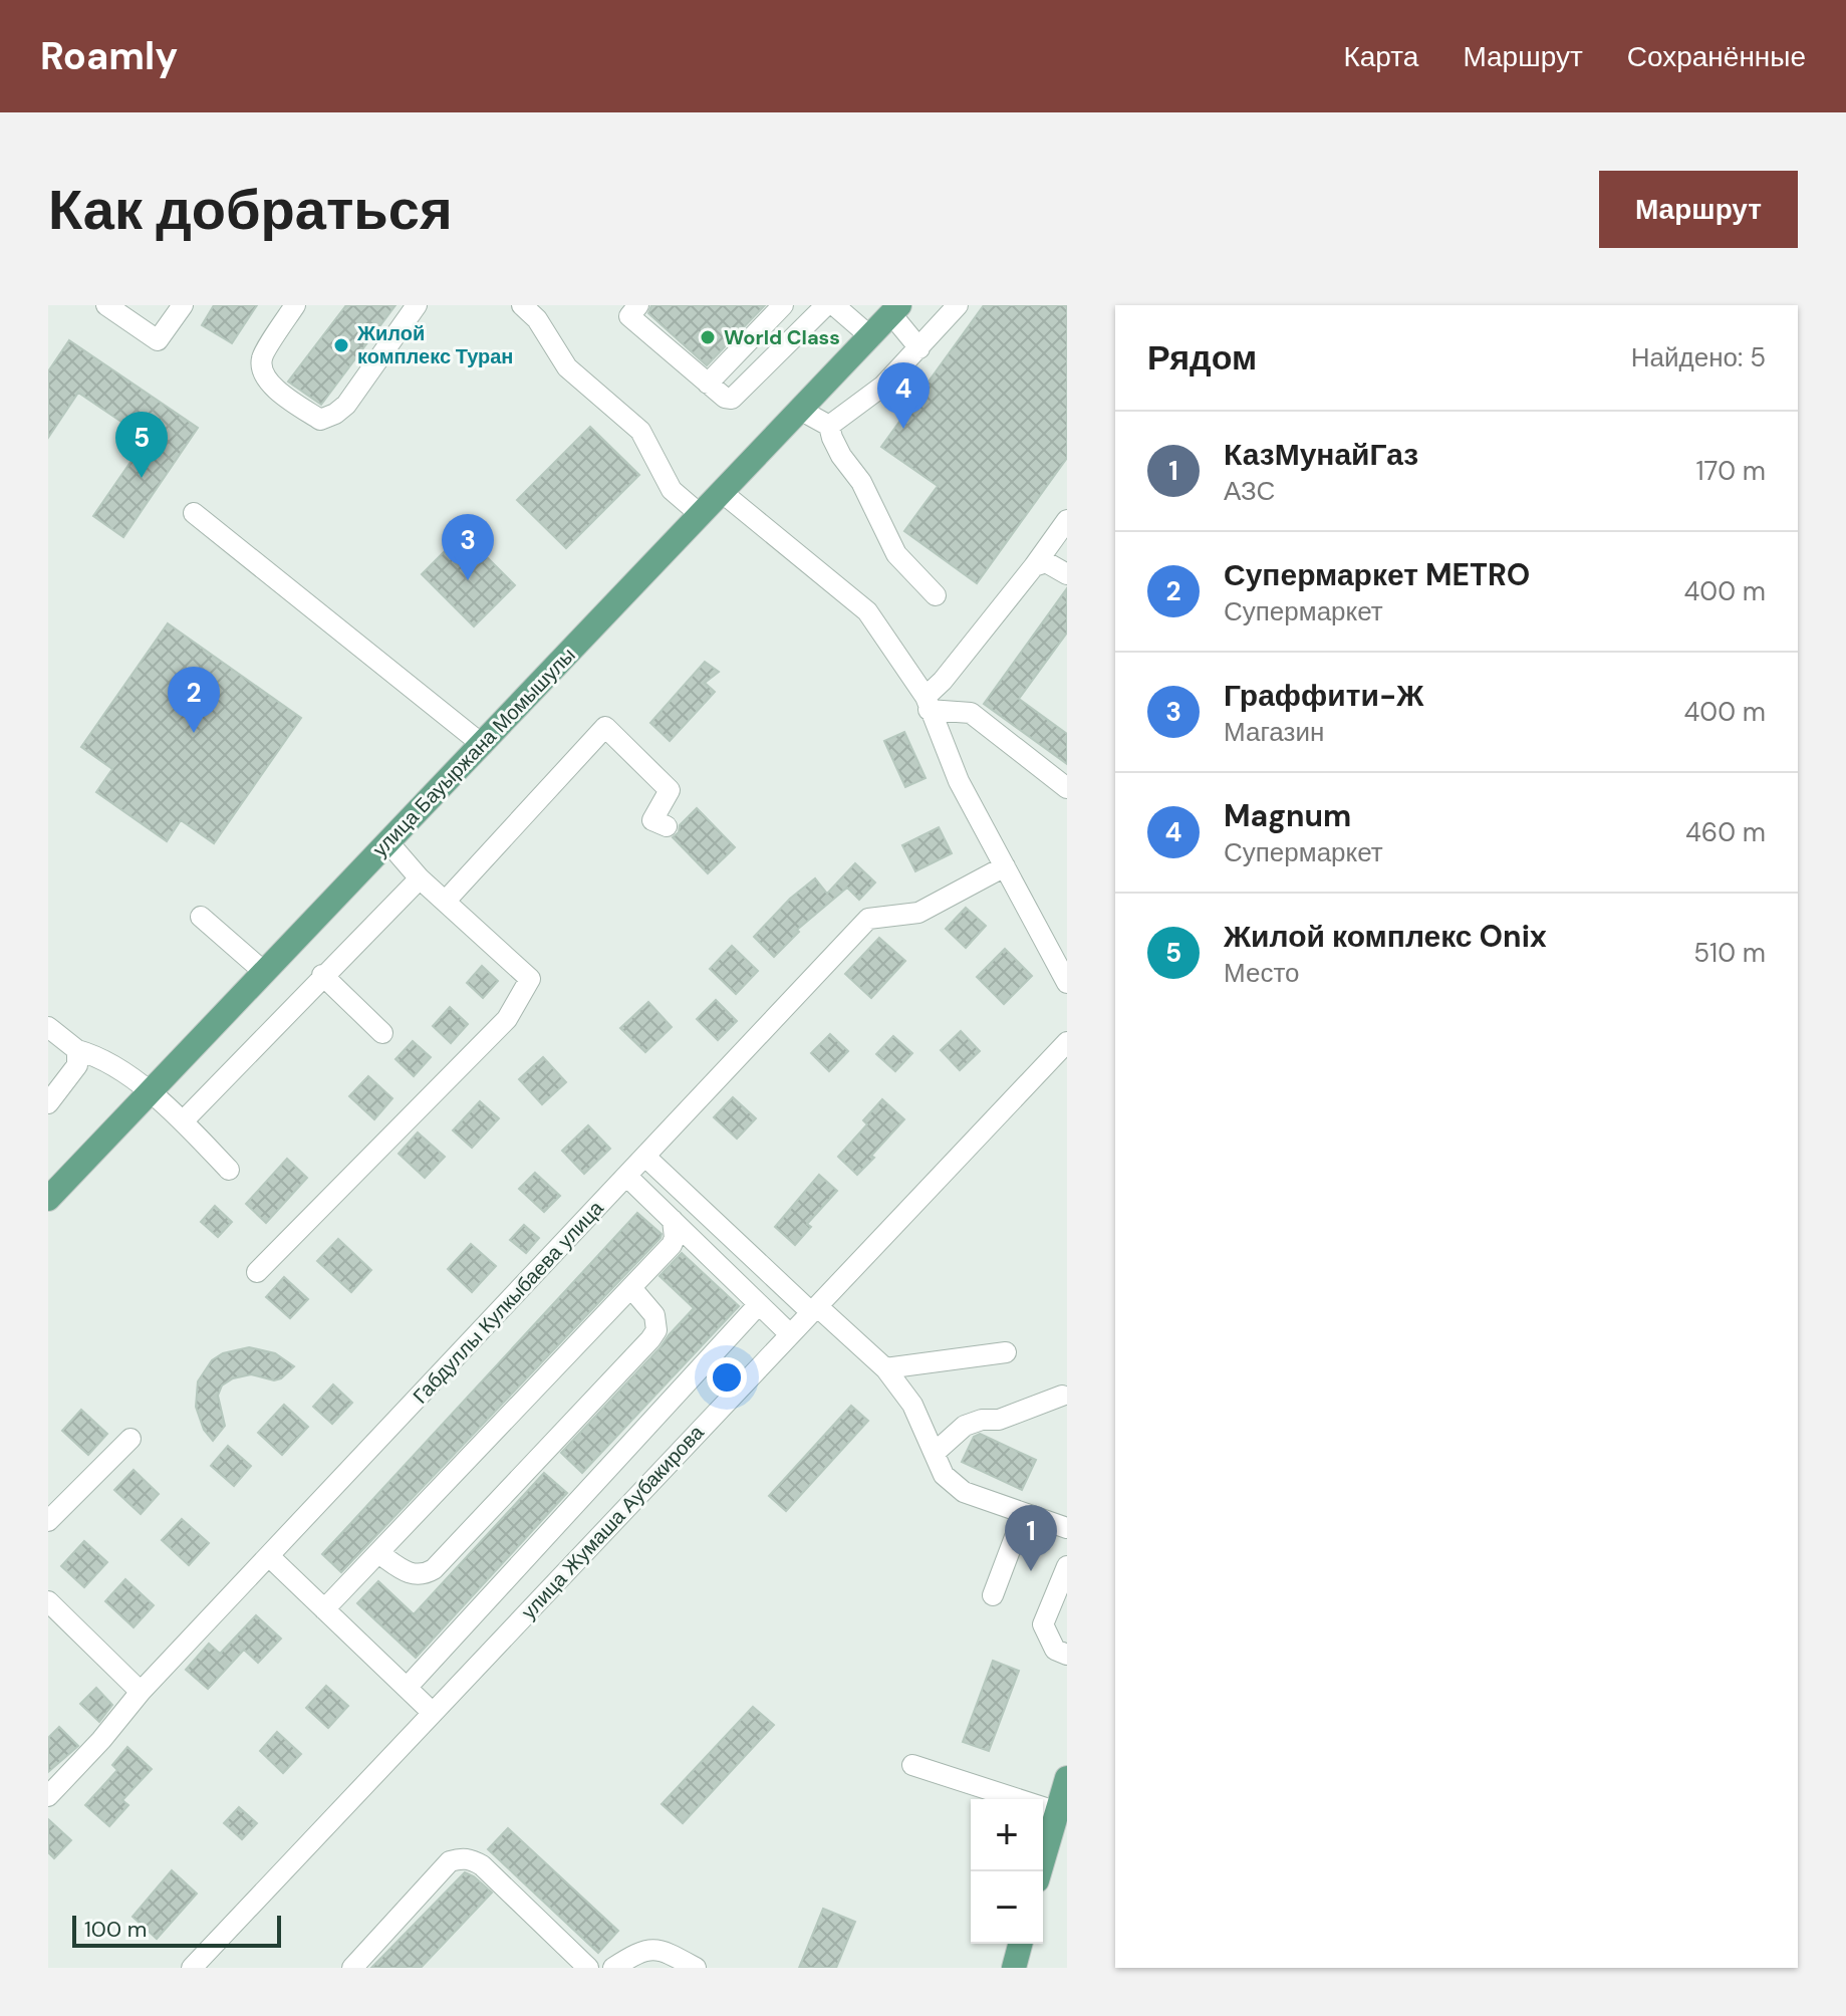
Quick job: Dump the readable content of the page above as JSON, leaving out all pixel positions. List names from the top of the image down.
{
  "streets": {
    "main road": ["улица Бауыржана Момышулы"],
    "street": ["Габдуллы Кулкыбаева улица", "улица Жумаша Аубакирова"]
  },
  "places": ["World Class", "Жилой комплекс Туран"],
  "scale_bar": "100 m",
  "page": {
    "header": "Roamly",
    "nav": ["Карта", "Маршрут", "Сохранённые"],
    "buttons": "Маршрут",
    "title": "Как добраться",
    "heading": ["Рядом", "Найдено: 5"],
    "pins": [
      "4",
      "5",
      "3",
      "2",
      "1"
    ],
    "list": [
      {
        "mark": "1",
        "name": "КазМунайГаз",
        "note": "АЗС",
        "value": "170 m"
      },
      {
        "mark": "2",
        "name": "Супермаркет METRO",
        "note": "Супермаркет",
        "value": "400 m"
      },
      {
        "mark": "3",
        "name": "Граффити-Ж",
        "note": "Магазин",
        "value": "400 m"
      },
      {
        "mark": "4",
        "name": "Magnum",
        "note": "Супермаркет",
        "value": "460 m"
      },
      {
        "mark": "5",
        "name": "Жилой комплекс Onix",
        "note": "Место",
        "value": "510 m"
      }
    ],
    "map_buttons": ["+", "−"],
    "scale": "100 m"
  }
}
